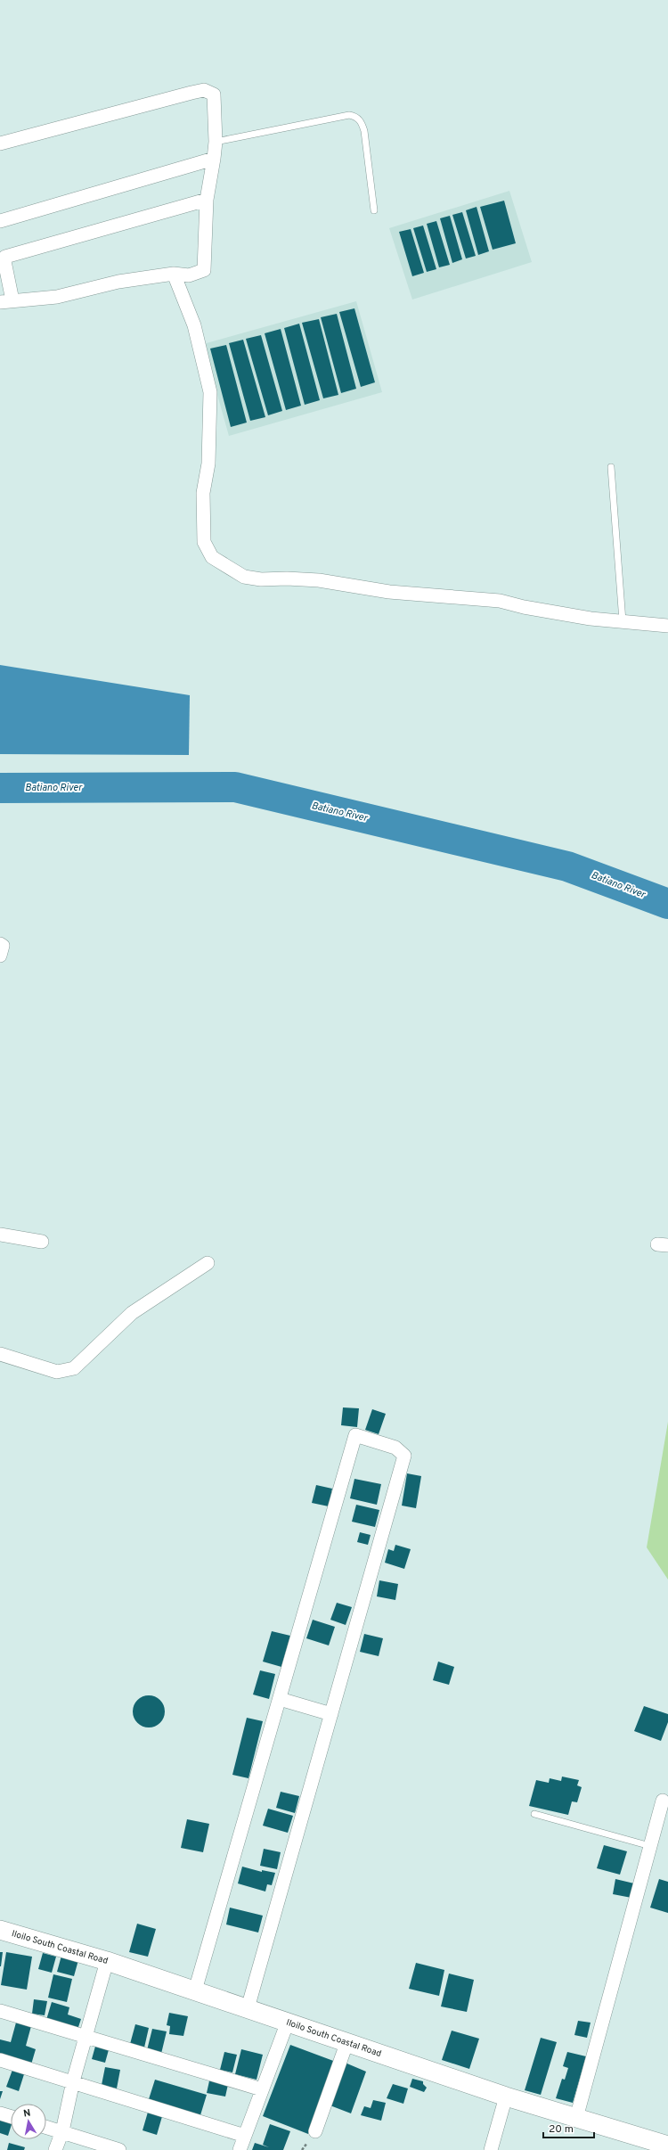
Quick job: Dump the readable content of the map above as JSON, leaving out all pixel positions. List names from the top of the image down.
{
  "streets": {
    "street": ["Iloilo South Coastal Road"]
  },
  "water": ["Batiano River"],
  "scale_bar": "20 m",
  "north": "top"
}
